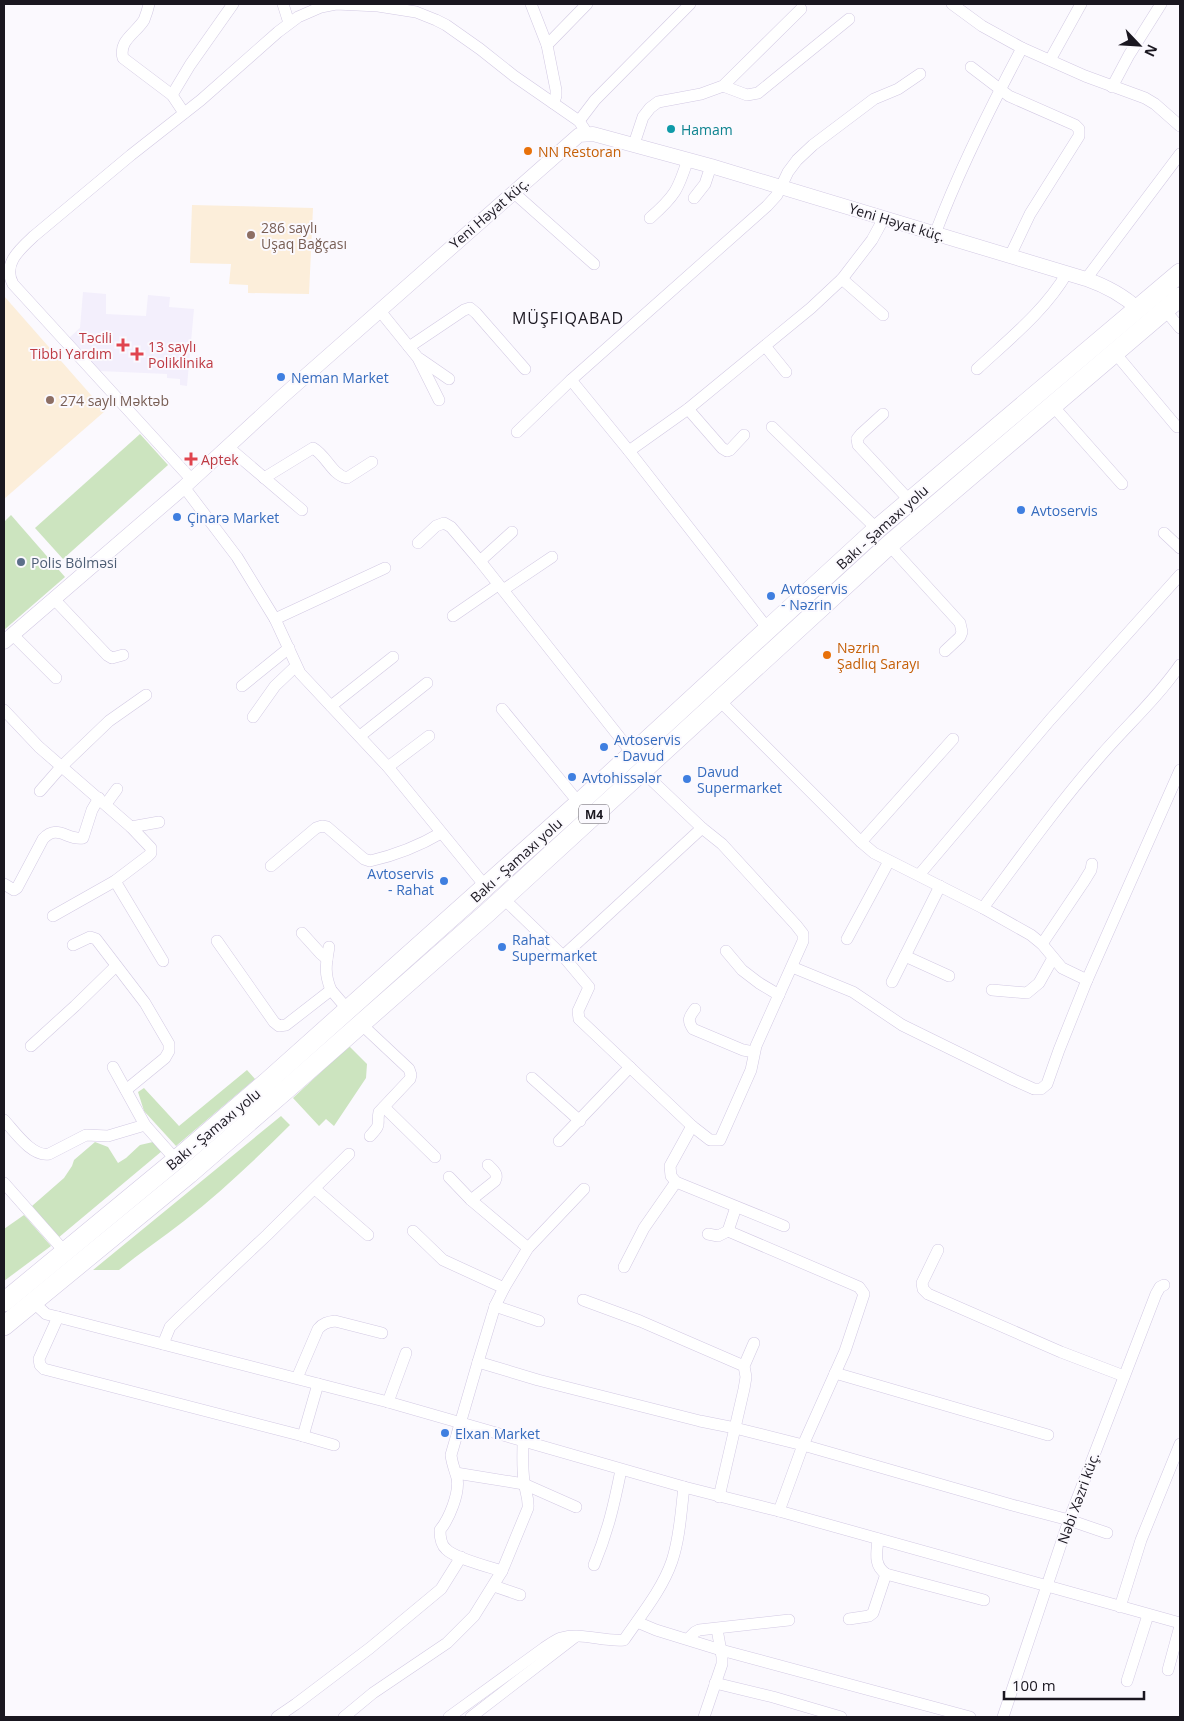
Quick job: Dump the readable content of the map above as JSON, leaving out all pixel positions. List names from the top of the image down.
{
  "streets": {
    "highway": ["Bakı - Şamaxı yolu", "M4"],
    "street": ["Yeni Həyat küç.", "Nəbi Xəzri küç."]
  },
  "crossings": [
    ["Yeni Həyat küç.", "Bakı - Şamaxı yolu"]
  ],
  "districts": ["MÜŞFIQABAD"],
  "places": {
    "other": [
      "Hamam",
      "NN Restoran",
      "286 saylı Uşaq Bağçası",
      "Neman Market",
      "274 saylı Məktəb",
      "Avtoservis",
      "Çinarə Market",
      "Polis Bölməsi",
      "Avtoservis - Nəzrin",
      "Nəzrin Şadlıq Sarayı",
      "Avtoservis - Davud",
      "Avtohissələr",
      "Davud Supermarket",
      "Avtoservis - Rahat",
      "Rahat Supermarket",
      "Elxan Market"
    ],
    "health": ["Təcili Tibbi Yardım", "13 saylı Poliklinika", "Aptek"]
  },
  "scale_bar": "100 m",
  "north": "bottom right"
}
